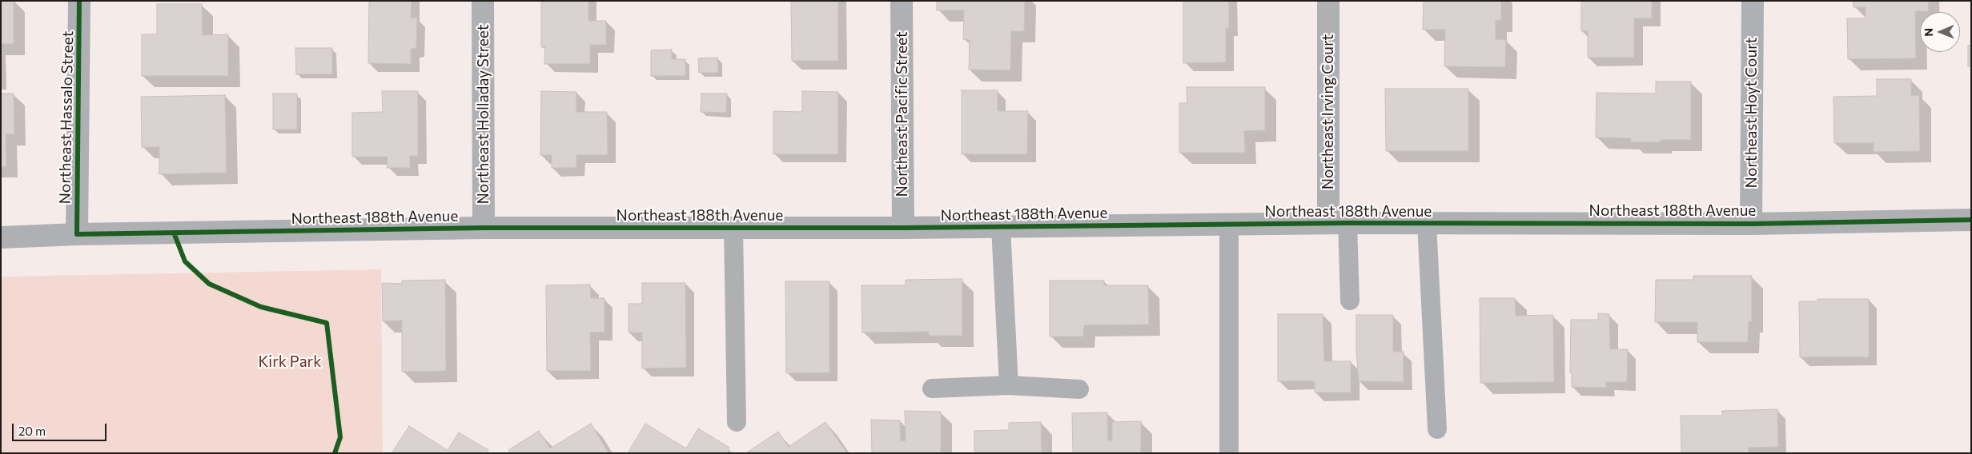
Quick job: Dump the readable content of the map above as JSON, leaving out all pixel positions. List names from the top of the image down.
{
  "streets": {
    "street": [
      "Northeast Irving Court",
      "Northeast Hoyt Court",
      "Northeast Holladay Street",
      "Northeast Pacific Street",
      "Northeast Hassalo Street",
      "Northeast 188th Avenue"
    ]
  },
  "crossings": [
    ["Northeast Irving Court", "Northeast 188th Avenue"],
    ["Northeast Hoyt Court", "Northeast 188th Avenue"],
    ["Northeast Holladay Street", "Northeast 188th Avenue"],
    ["Northeast Pacific Street", "Northeast 188th Avenue"],
    ["Northeast Hassalo Street", "Northeast 188th Avenue"]
  ],
  "parks": ["Kirk Park"],
  "scale_bar": "20 m",
  "north": "left"
}
